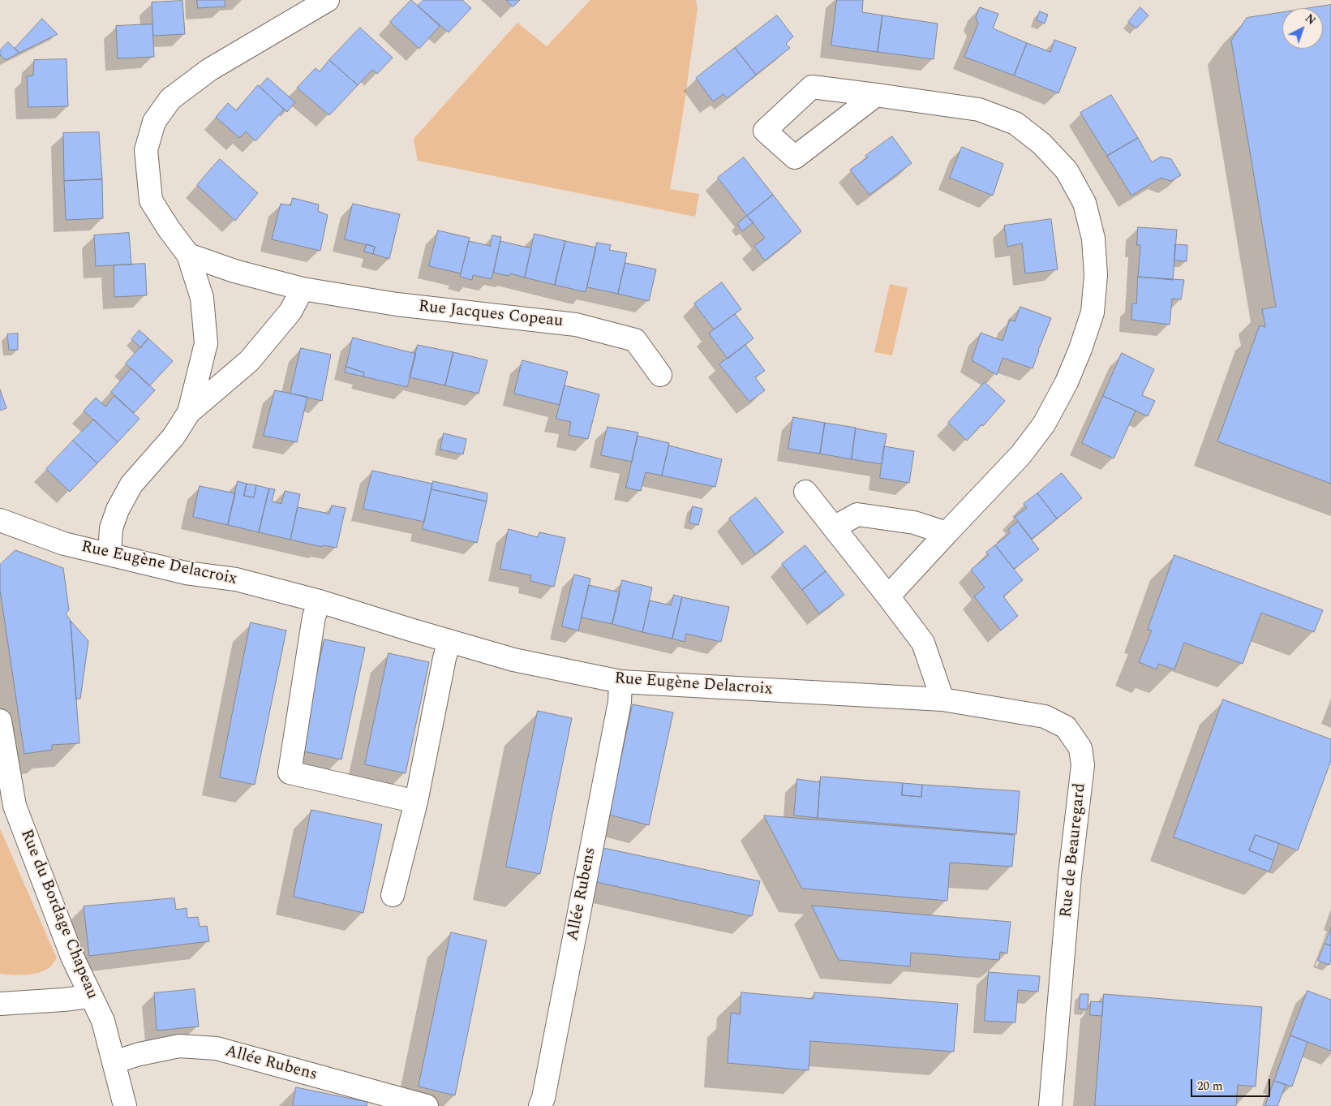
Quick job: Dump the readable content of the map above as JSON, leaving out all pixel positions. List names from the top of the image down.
{
  "streets": {
    "street": [
      "Rue Jacques Copeau",
      "Rue Eugène Delacroix",
      "Rue de Beauregard",
      "Allée Rubens",
      "Rue du Bordage Chapeau"
    ]
  },
  "crossings": [
    ["Rue Eugène Delacroix", "Rue de Beauregard"],
    ["Rue Eugène Delacroix", "Allée Rubens"],
    ["Allée Rubens", "Rue du Bordage Chapeau"]
  ],
  "scale_bar": "20 m",
  "north": "top right"
}
